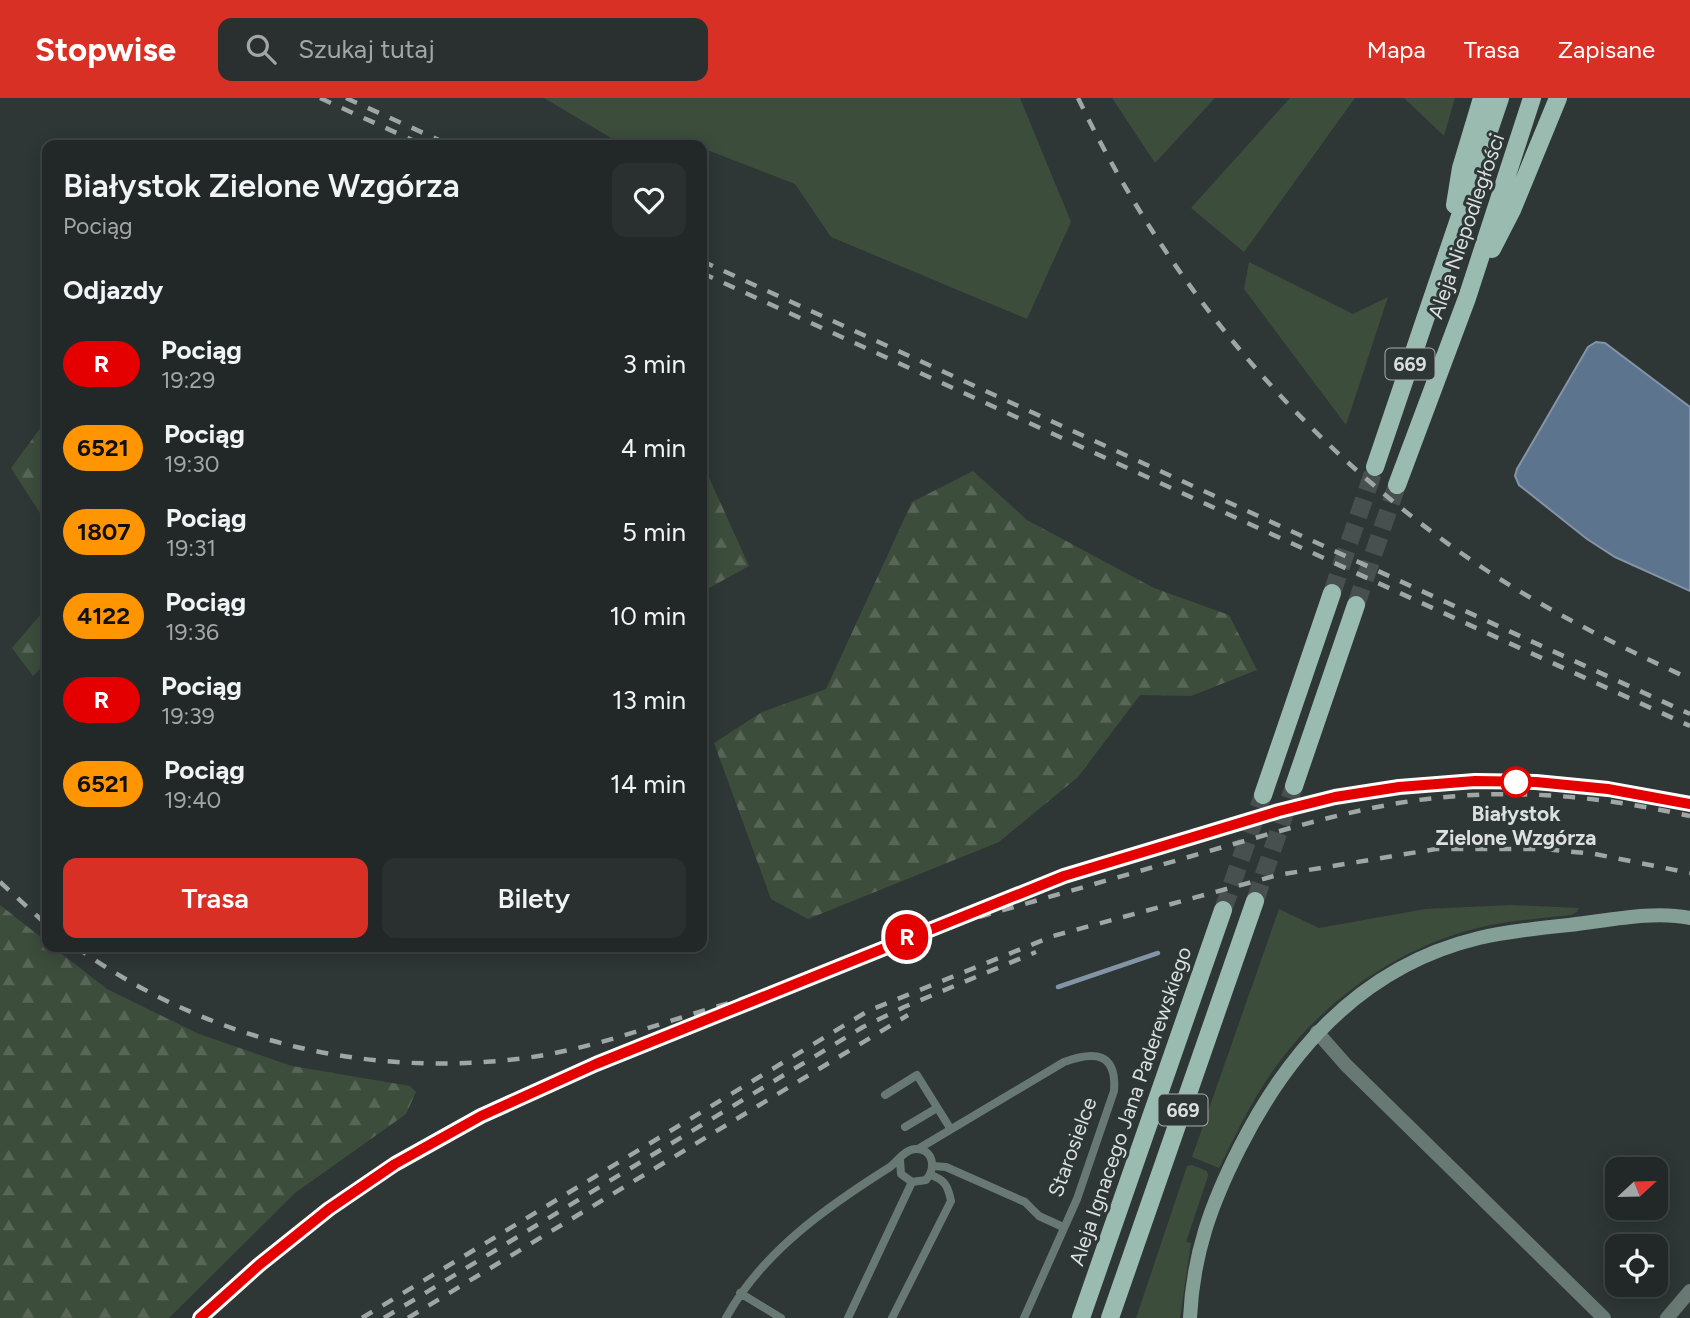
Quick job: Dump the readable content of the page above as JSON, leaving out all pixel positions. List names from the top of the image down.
{
  "streets": {
    "main road": ["Aleja Niepodległości", "669", "Aleja Ignacego Jana Paderewskiego"],
    "lane": ["Starosielce"]
  },
  "places": ["Białystok Zielone Wzgórza"],
  "north": "right",
  "page": {
    "header": "Stopwise",
    "search": "Szukaj tutaj",
    "nav": ["Mapa", "Trasa", "Zapisane"],
    "on_map": "R",
    "heading": [
      ["Białystok Zielone Wzgórza", "Pociąg"],
      "Odjazdy"
    ],
    "list": [
      {
        "mark": "R",
        "name": "Pociąg",
        "note": "19:29",
        "value": "3 min"
      },
      {
        "mark": "6521",
        "name": "Pociąg",
        "note": "19:30",
        "value": "4 min"
      },
      {
        "mark": "1807",
        "name": "Pociąg",
        "note": "19:31",
        "value": "5 min"
      },
      {
        "mark": "4122",
        "name": "Pociąg",
        "note": "19:36",
        "value": "10 min"
      },
      {
        "mark": "R",
        "name": "Pociąg",
        "note": "19:39",
        "value": "13 min"
      },
      {
        "mark": "6521",
        "name": "Pociąg",
        "note": "19:40",
        "value": "14 min"
      }
    ],
    "buttons": ["Trasa", "Bilety"]
  }
}
